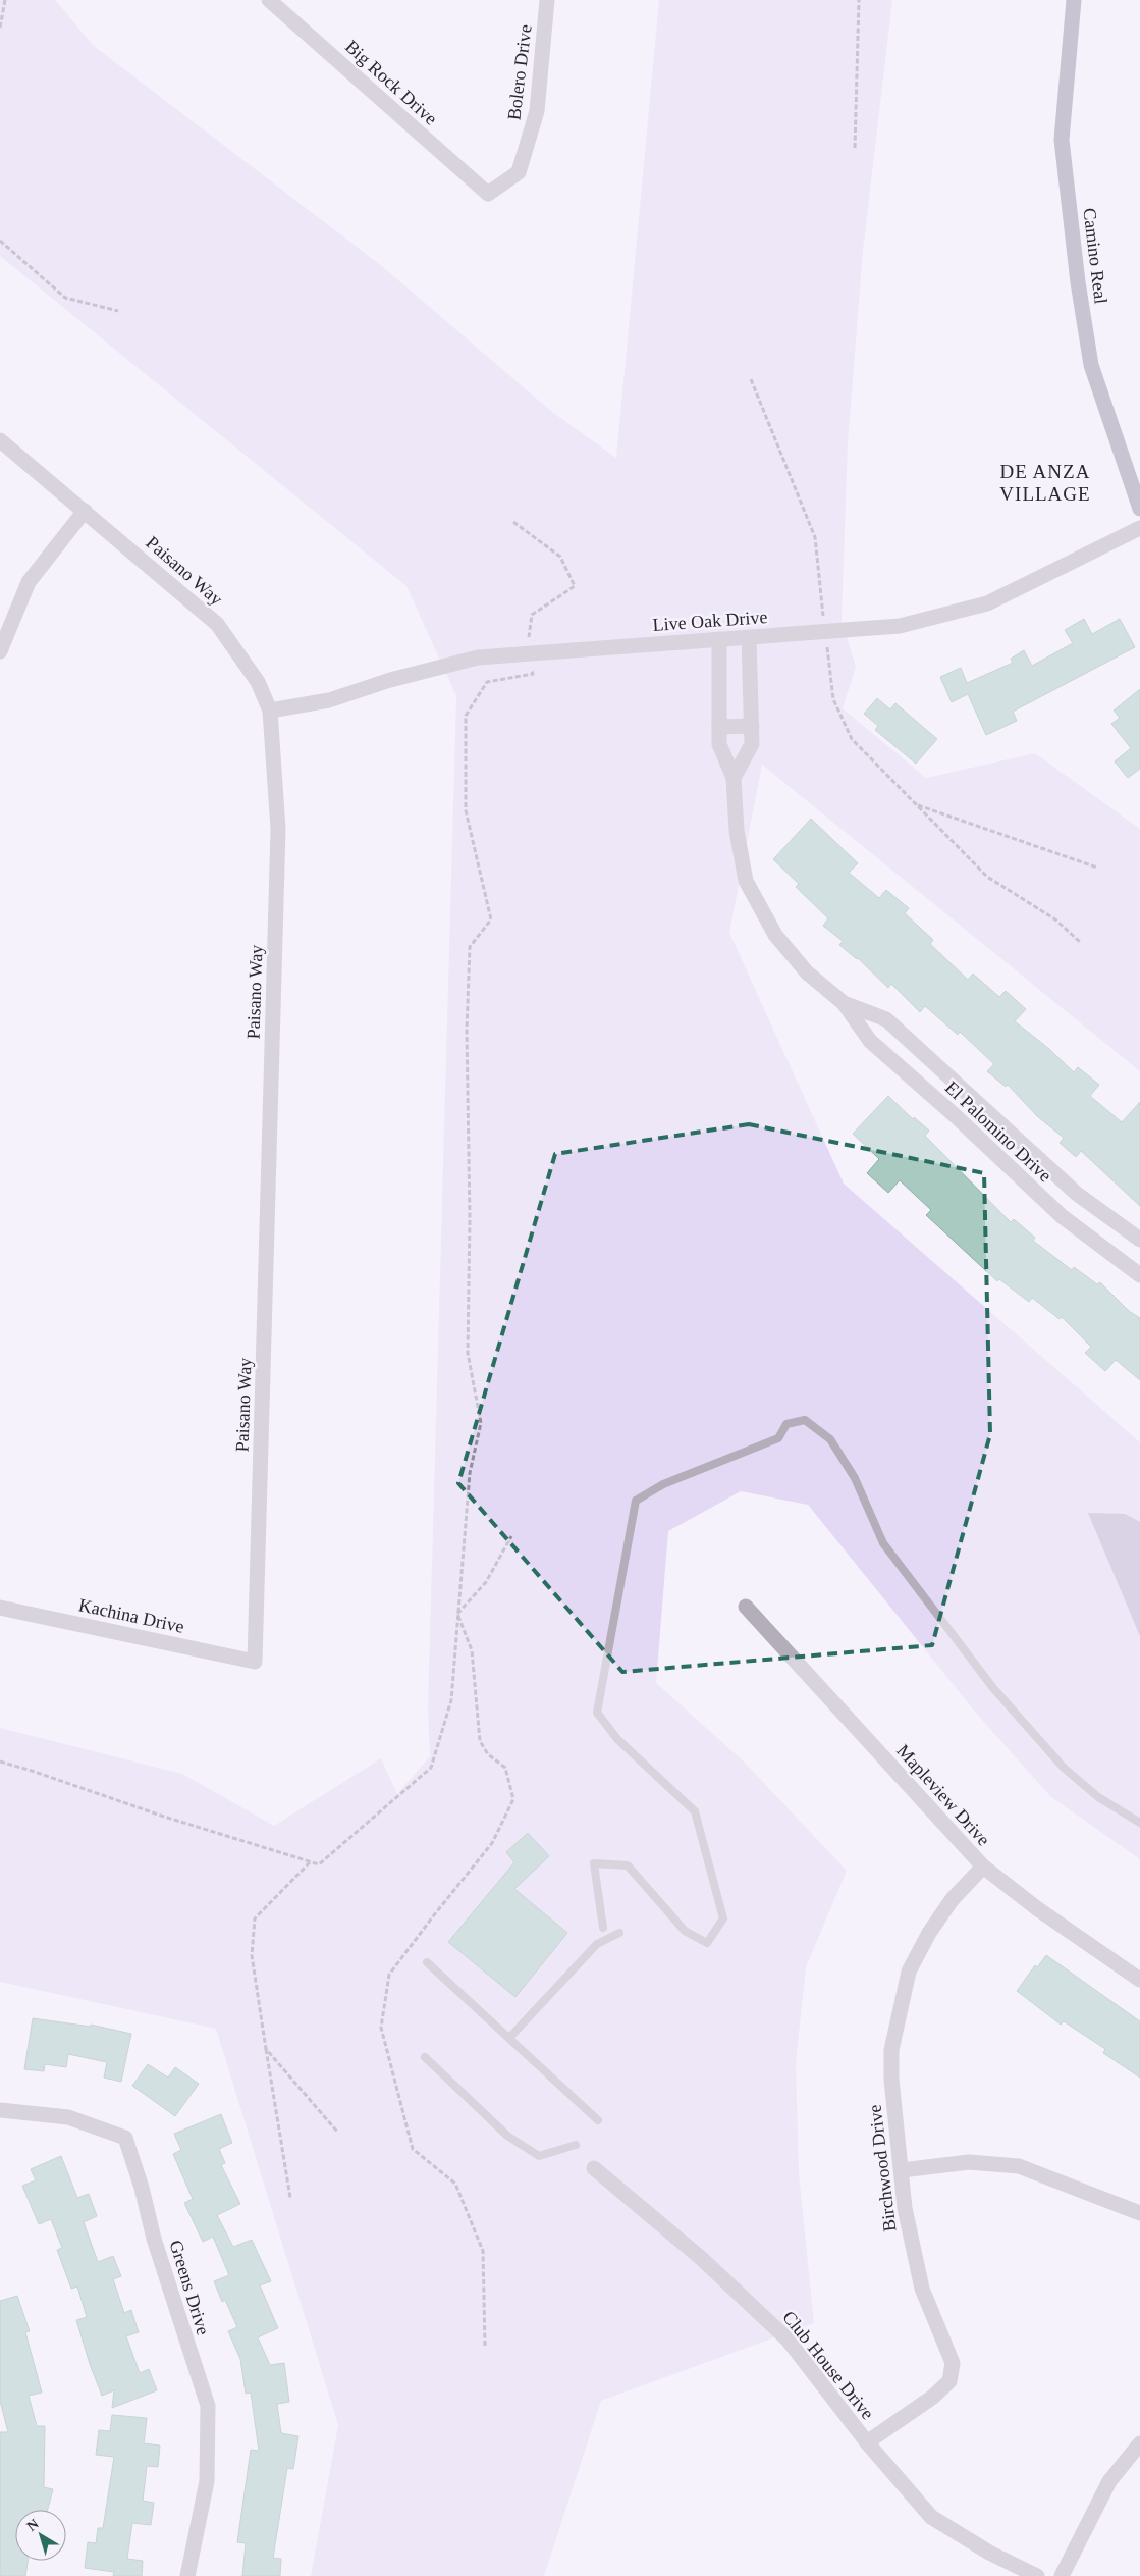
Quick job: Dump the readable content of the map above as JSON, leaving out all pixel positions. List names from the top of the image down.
{
  "streets": {
    "main road": ["Camino Real"],
    "street": [
      "Bolero Drive",
      "Big Rock Drive",
      "Paisano Way",
      "Live Oak Drive",
      "El Palomino Drive",
      "Kachina Drive",
      "Mapleview Drive",
      "Birchwood Drive",
      "Greens Drive",
      "Club House Drive"
    ]
  },
  "crossings": [
    ["Bolero Drive", "Big Rock Drive"],
    ["Paisano Way", "Live Oak Drive"],
    ["Paisano Way", "Kachina Drive"],
    ["Live Oak Drive", "El Palomino Drive"],
    ["Mapleview Drive", "Birchwood Drive"],
    ["Birchwood Drive", "Club House Drive"]
  ],
  "districts": ["DE ANZA VILLAGE"],
  "north": "top left"
}
